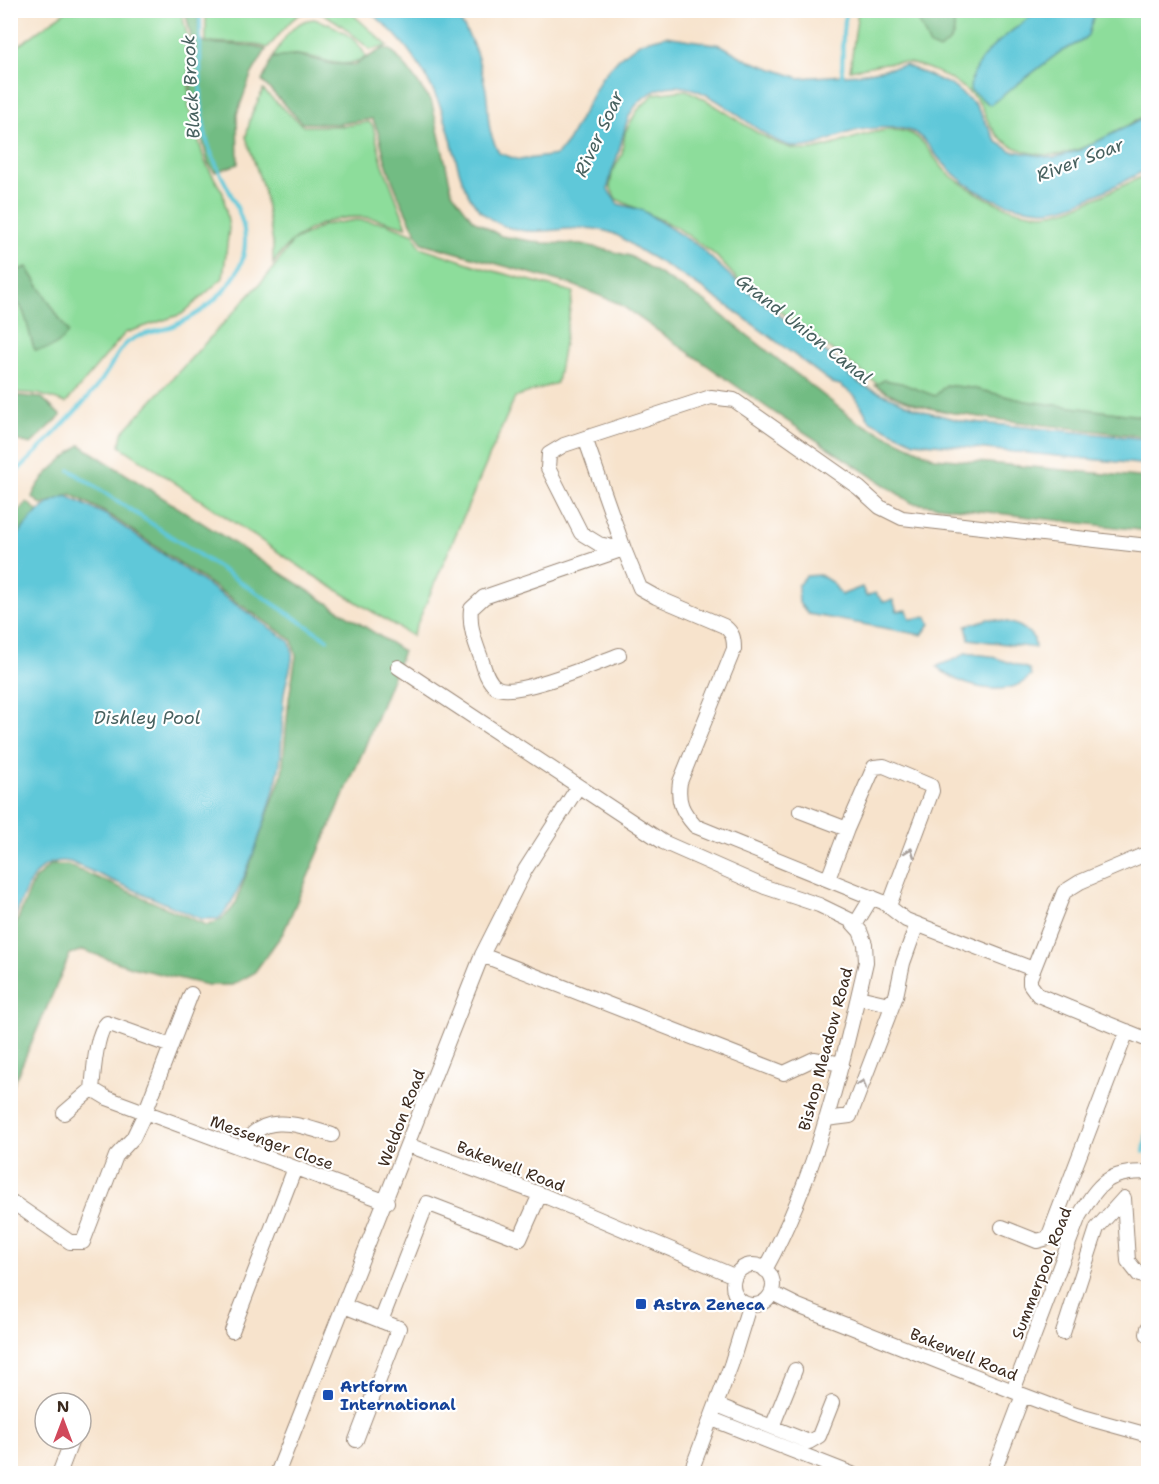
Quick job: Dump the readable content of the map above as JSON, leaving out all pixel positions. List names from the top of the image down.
{
  "streets": {
    "street": [
      "Bishop Meadow Road",
      "Weldon Road",
      "Messenger Close",
      "Bakewell Road",
      "Summerpool Road"
    ]
  },
  "crossings": [
    ["Bishop Meadow Road", "Bakewell Road"],
    ["Weldon Road", "Messenger Close"],
    ["Weldon Road", "Bakewell Road"],
    ["Bakewell Road", "Summerpool Road"]
  ],
  "water": [
    "Black Brook",
    "River Soar",
    "Grand Union Canal",
    "Dishley Pool"
  ],
  "places": {
    "transit": ["Astra Zeneca", "Artform International"]
  },
  "north": "top"
}
